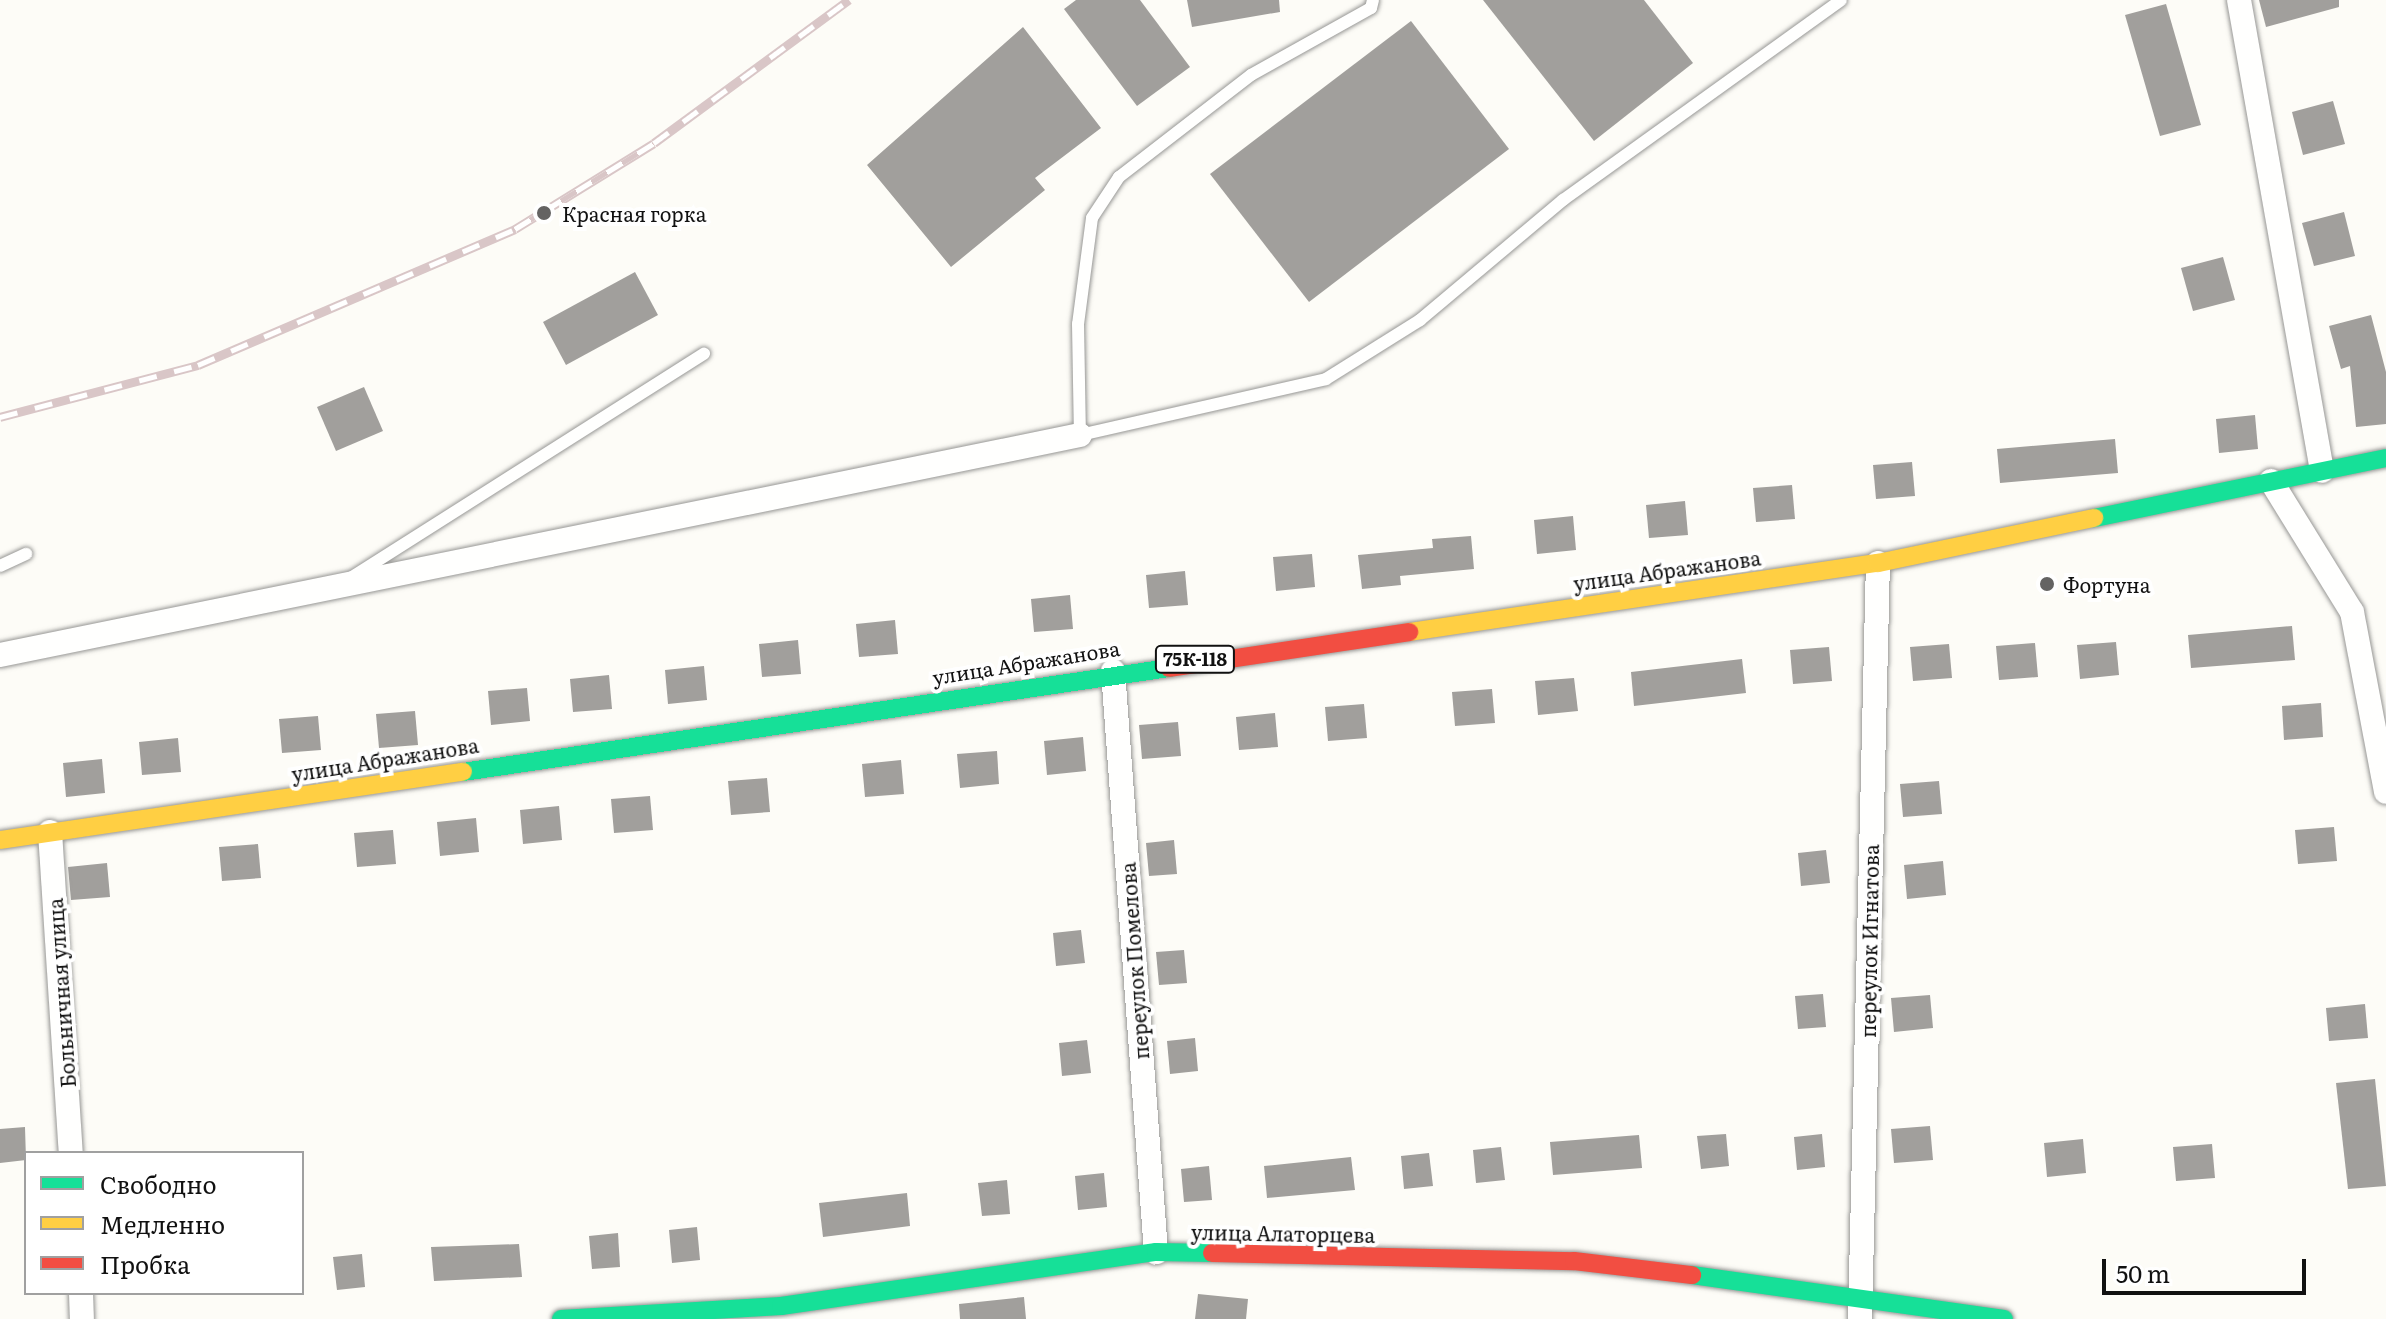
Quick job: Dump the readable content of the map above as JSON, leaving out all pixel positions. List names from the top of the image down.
{
  "streets": {
    "main road": ["улица Абражанова", "75К-118", "улица Алаторцева"],
    "street": ["переулок Игнатова", "переулок Помелова", "Больничная улица"]
  },
  "crossings": [
    ["улица Абражанова", "переулок Игнатова"],
    ["улица Абражанова", "переулок Помелова"],
    ["улица Абражанова", "Больничная улица"],
    ["переулок Игнатова", "улица Алаторцева"],
    ["переулок Помелова", "улица Алаторцева"]
  ],
  "places": ["Красная горка", "Фортуна"],
  "legend": ["Свободно", "Медленно", "Пробка"],
  "scale_bar": "50 m"
}
